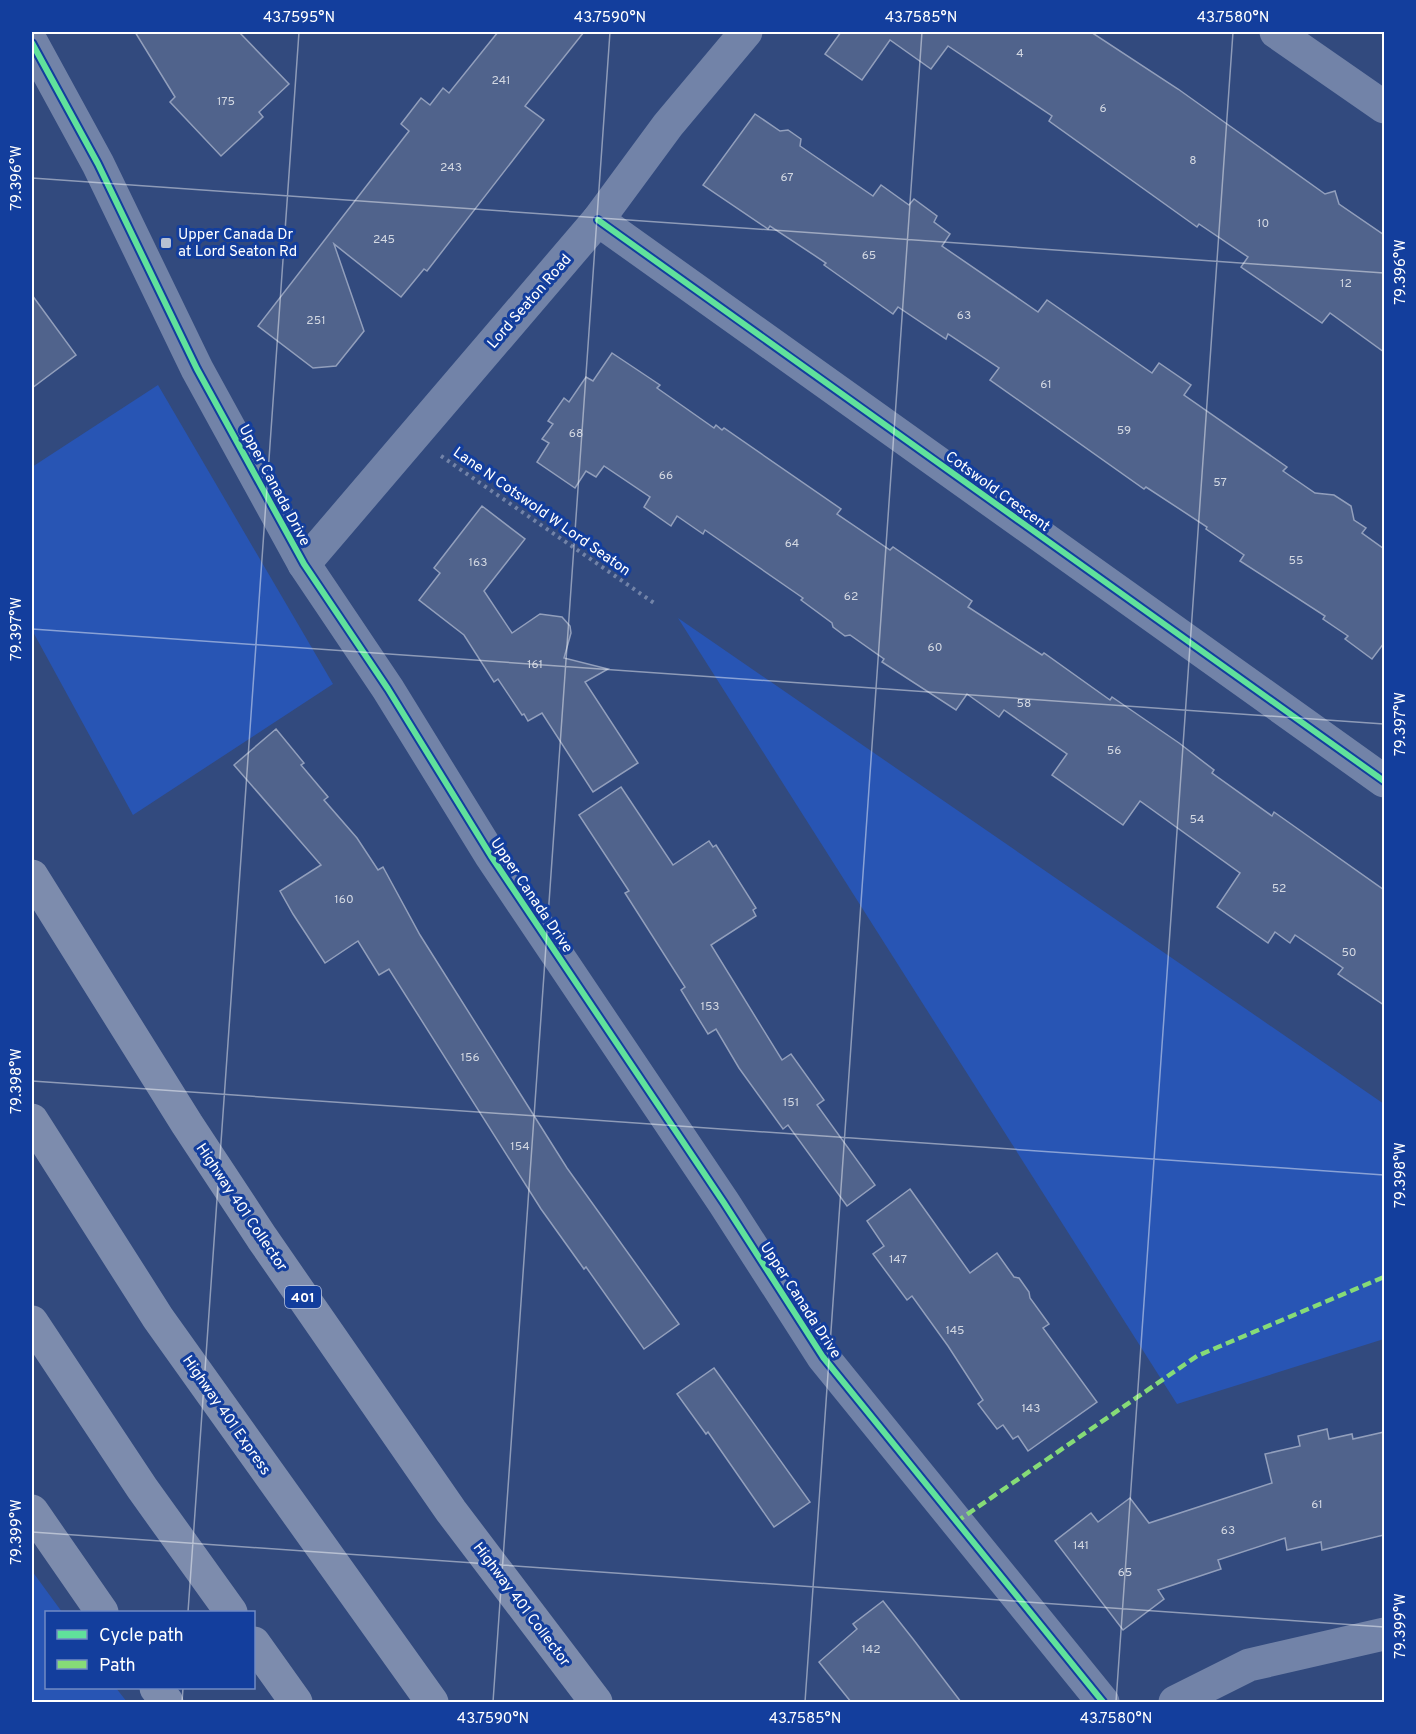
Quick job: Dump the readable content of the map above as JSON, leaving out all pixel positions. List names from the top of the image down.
{
  "streets": {
    "highway": ["Highway 401 Collector", "401", "Highway 401 Express"],
    "street": ["Lord Seaton Road", "Upper Canada Drive", "Cotswold Crescent"],
    "path": ["Lane N Cotswold W Lord Seaton"]
  },
  "crossings": [
    ["Lord Seaton Road", "Upper Canada Drive"],
    ["Lord Seaton Road", "Cotswold Crescent"],
    ["Lord Seaton Road", "Lane N Cotswold W Lord Seaton"]
  ],
  "places": {
    "transit": ["Upper Canada Dr at Lord Seaton Rd"]
  },
  "house_numbers": [
    "4",
    "241",
    "175",
    "6",
    "8",
    "243",
    "67",
    "10",
    "245",
    "65",
    "12",
    "63",
    "251",
    "61",
    "59",
    "68",
    "66",
    "57",
    "64",
    "55",
    "163",
    "62",
    "60",
    "161",
    "58",
    "56",
    "54",
    "52",
    "160",
    "50",
    "153",
    "156",
    "151",
    "154",
    "147",
    "145",
    "143",
    "61",
    "63",
    "141",
    "65",
    "142"
  ],
  "legend": ["Cycle path", "Path"],
  "coordinates": [
    "43.7595°N",
    "43.7590°N",
    "43.7585°N",
    "43.7580°N",
    "79.396°W",
    "79.397°W",
    "79.398°W",
    "79.399°W"
  ]
}
